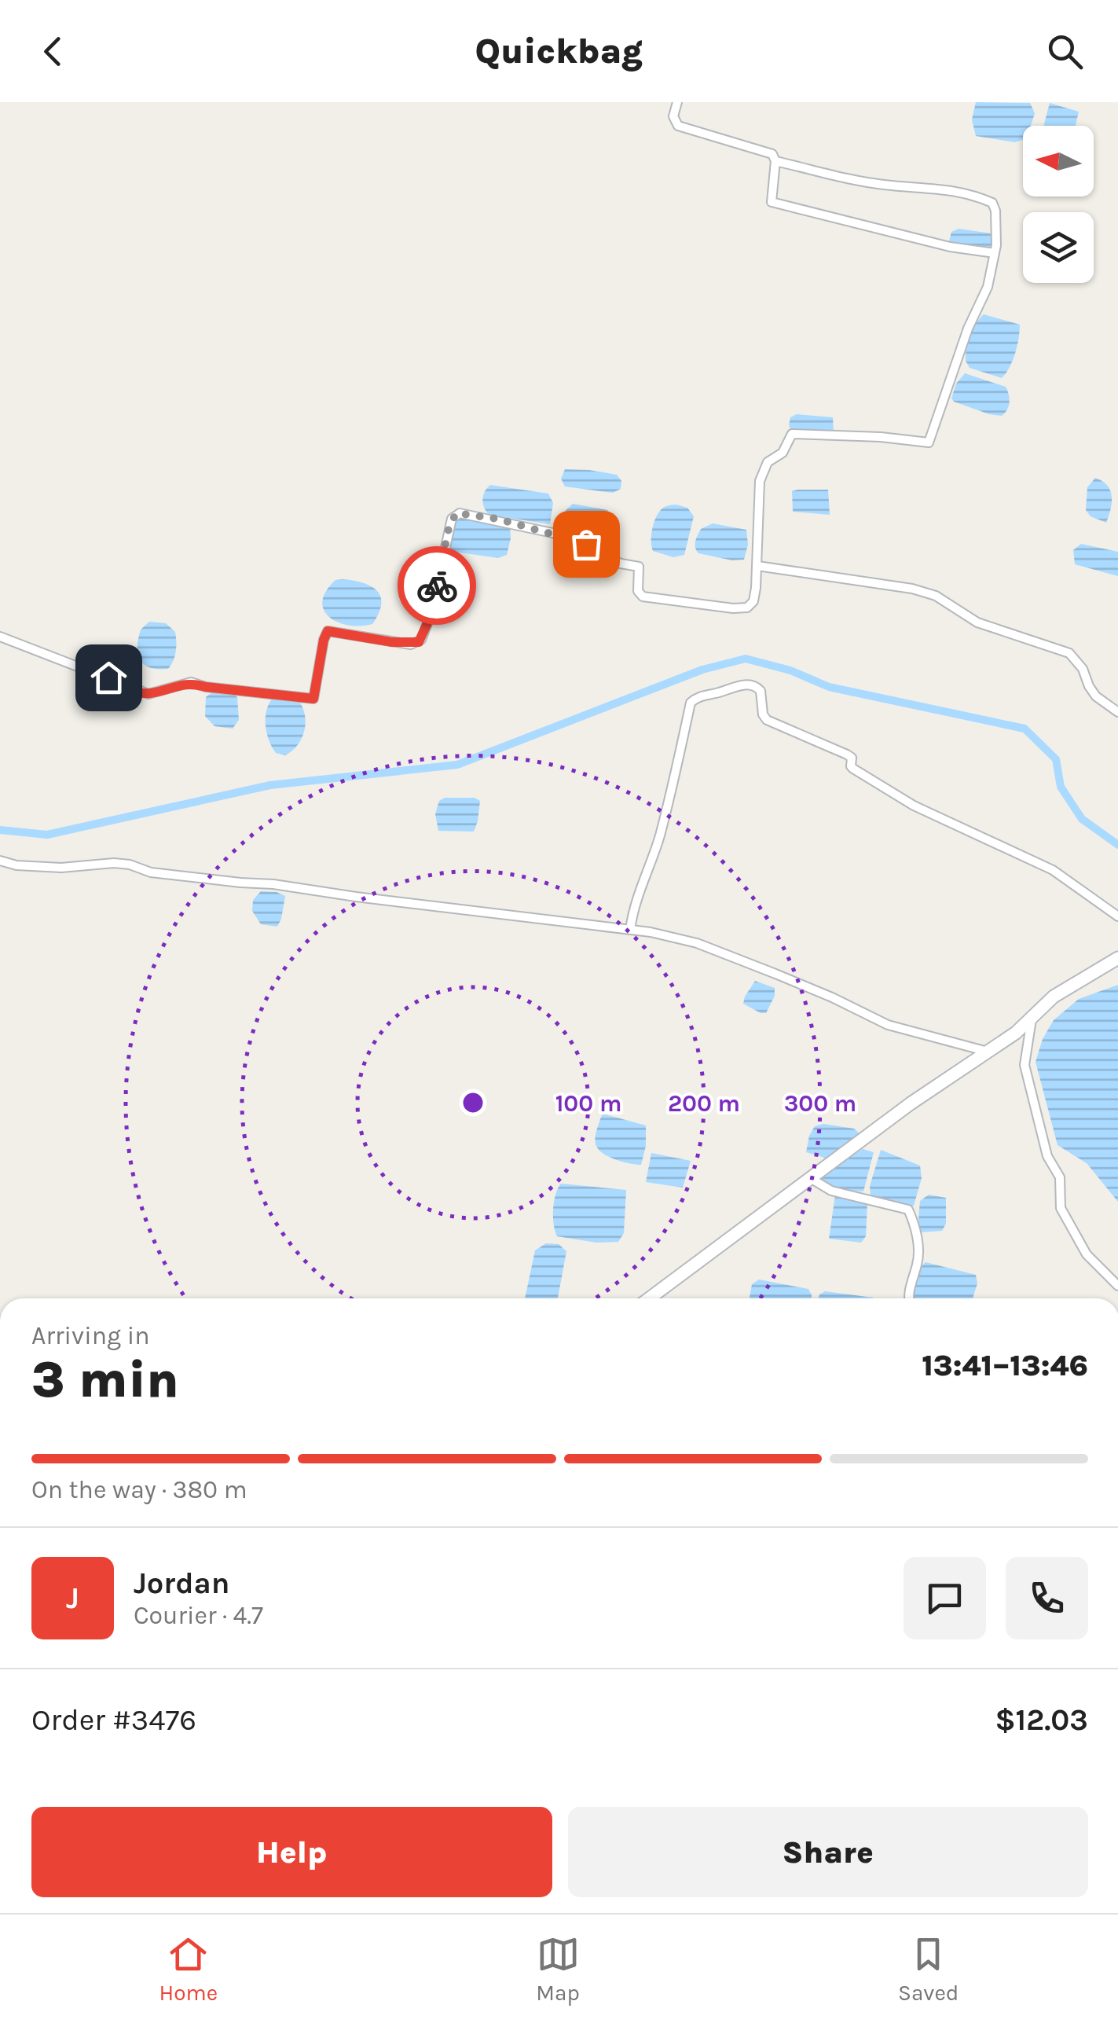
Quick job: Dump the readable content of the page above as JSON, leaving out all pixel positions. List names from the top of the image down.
{
  "north": "left",
  "page": {
    "header": "Quickbag",
    "heading": ["3 min", "Arriving in", "13:41–13:46"],
    "panel": [
      "Jordan",
      "Courier · 4.7",
      "Order #3476",
      "$12.03"
    ],
    "bar": "On the way · 380 m",
    "round": "J",
    "buttons": ["Help", "Share"],
    "tabs": ["Home", "Map", "Saved"]
  },
  "rings": ["100 m", "200 m", "300 m"]
}
